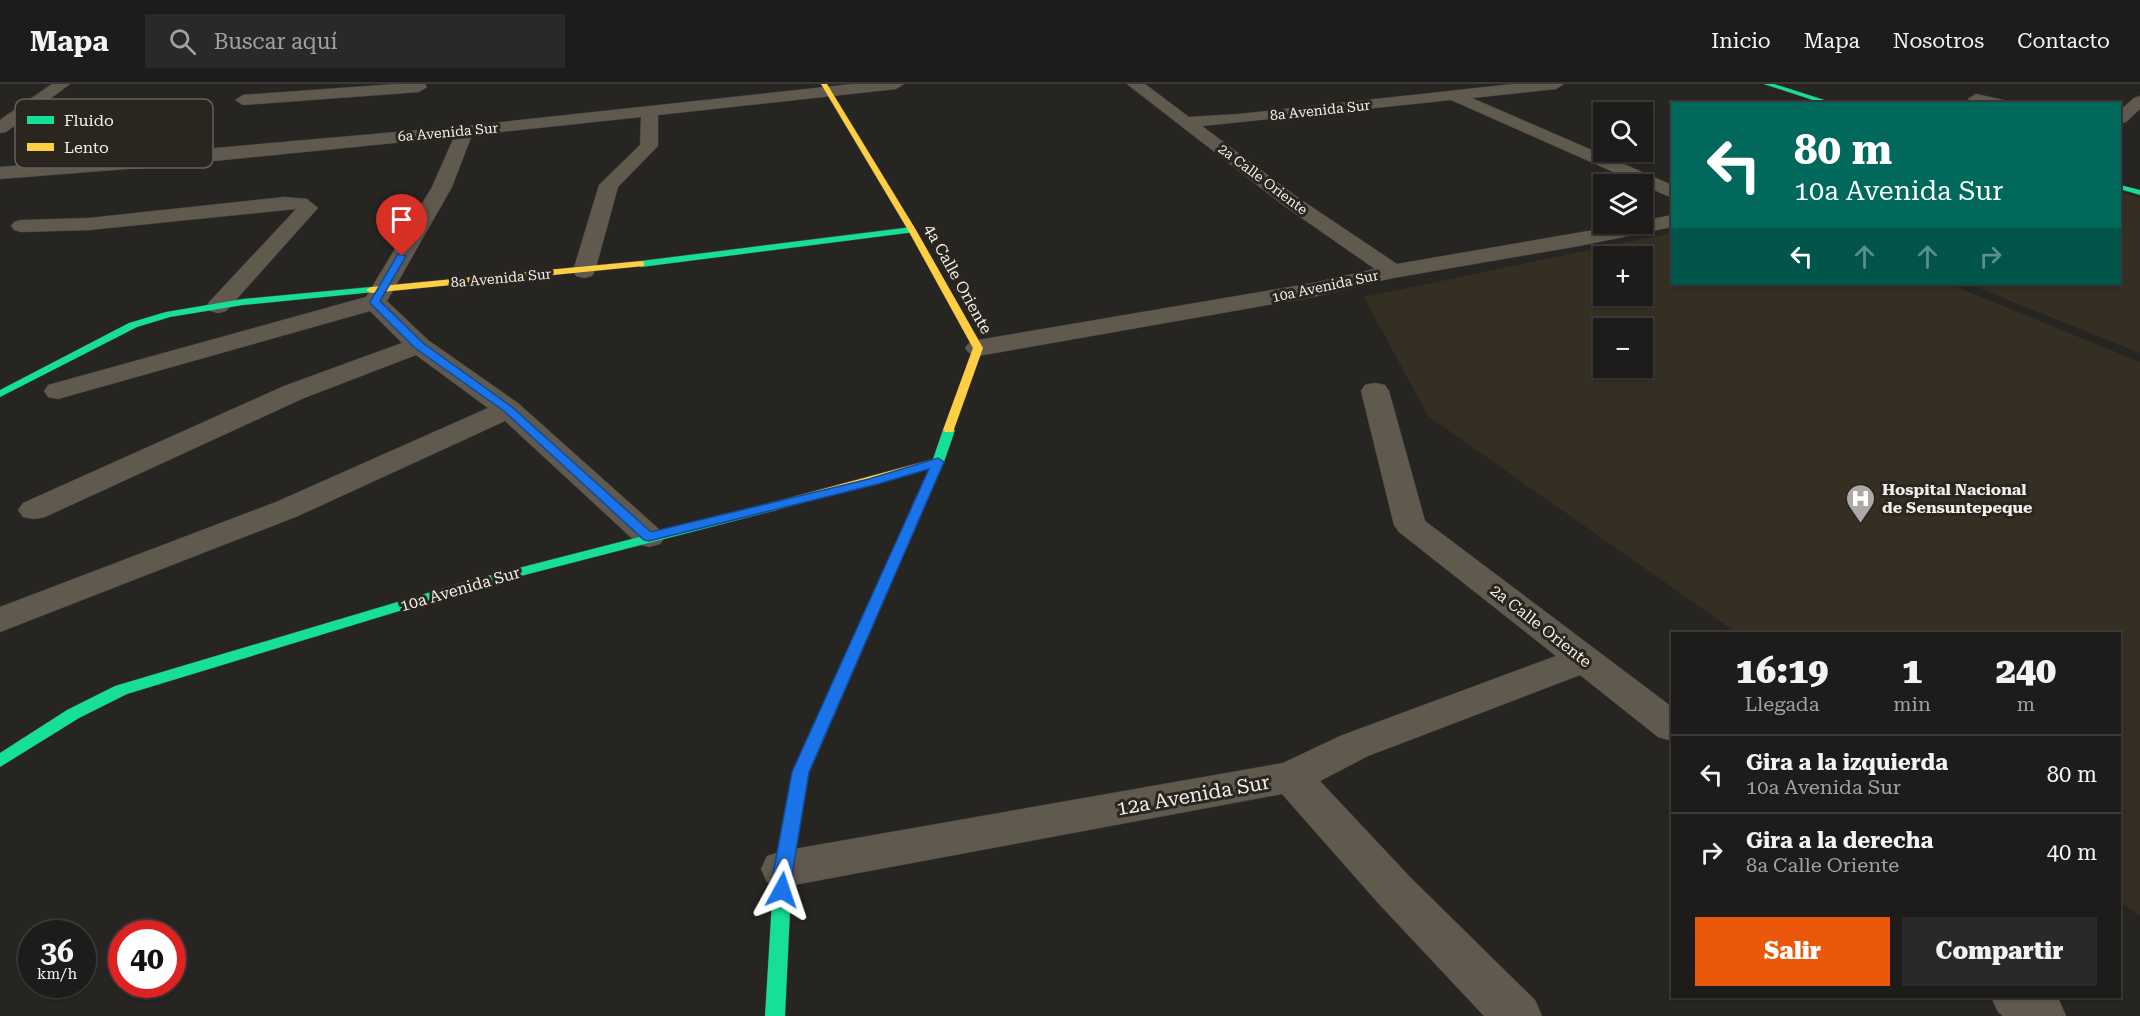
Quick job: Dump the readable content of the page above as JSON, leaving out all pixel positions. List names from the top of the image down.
{
  "streets": {
    "street": [
      "8a Avenida Sur",
      "6a Avenida Sur",
      "2a Calle Oriente",
      "4a Calle Oriente",
      "10a Avenida Sur",
      "12a Avenida Sur"
    ]
  },
  "crossings": [
    ["8a Avenida Sur", "2a Calle Oriente"],
    ["8a Avenida Sur", "4a Calle Oriente"],
    ["6a Avenida Sur", "4a Calle Oriente"],
    ["2a Calle Oriente", "10a Avenida Sur"],
    ["2a Calle Oriente", "12a Avenida Sur"],
    ["4a Calle Oriente", "10a Avenida Sur"],
    ["4a Calle Oriente", "12a Avenida Sur"]
  ],
  "places": {
    "hospital": ["Hospital Nacional de Sensuntepeque"]
  },
  "legend": ["Fluido", "Lento"],
  "page": {
    "header": "Mapa",
    "search": "Buscar aquí",
    "nav": [
      "Inicio",
      "Mapa",
      "Nosotros",
      "Contacto"
    ],
    "map_buttons": ["+", "−"],
    "turn": ["80 m", "10a Avenida Sur"],
    "eta": [
      "16:19",
      "Llegada",
      "1",
      "min",
      "240",
      "m"
    ],
    "list": [
      {
        "name": "Gira a la izquierda",
        "note": "10a Avenida Sur",
        "value": "80 m"
      },
      {
        "name": "Gira a la derecha",
        "note": "8a Calle Oriente",
        "value": "40 m"
      }
    ],
    "buttons": ["Salir", "Compartir"],
    "speed": "36 km/h",
    "limit": "40"
  }
}
